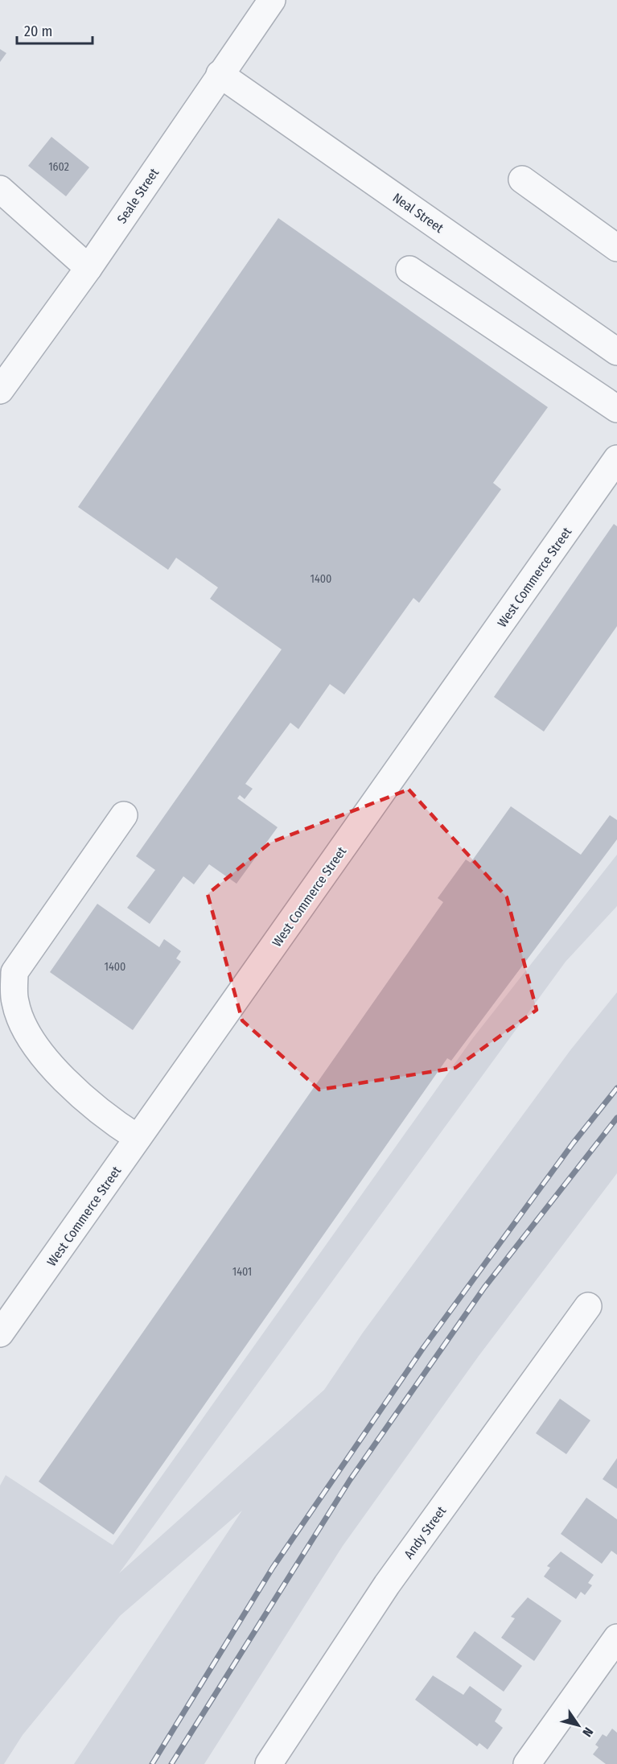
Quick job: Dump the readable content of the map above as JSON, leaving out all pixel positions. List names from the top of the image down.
{
  "streets": {
    "street": [
      "Seale Street",
      "Neal Street",
      "West Commerce Street",
      "Andy Street"
    ]
  },
  "crossings": [
    ["Seale Street", "Neal Street"]
  ],
  "house_numbers": [
    "1602",
    "1400",
    "1400",
    "1401"
  ],
  "scale_bar": "20 m",
  "north": "bottom right"
}
